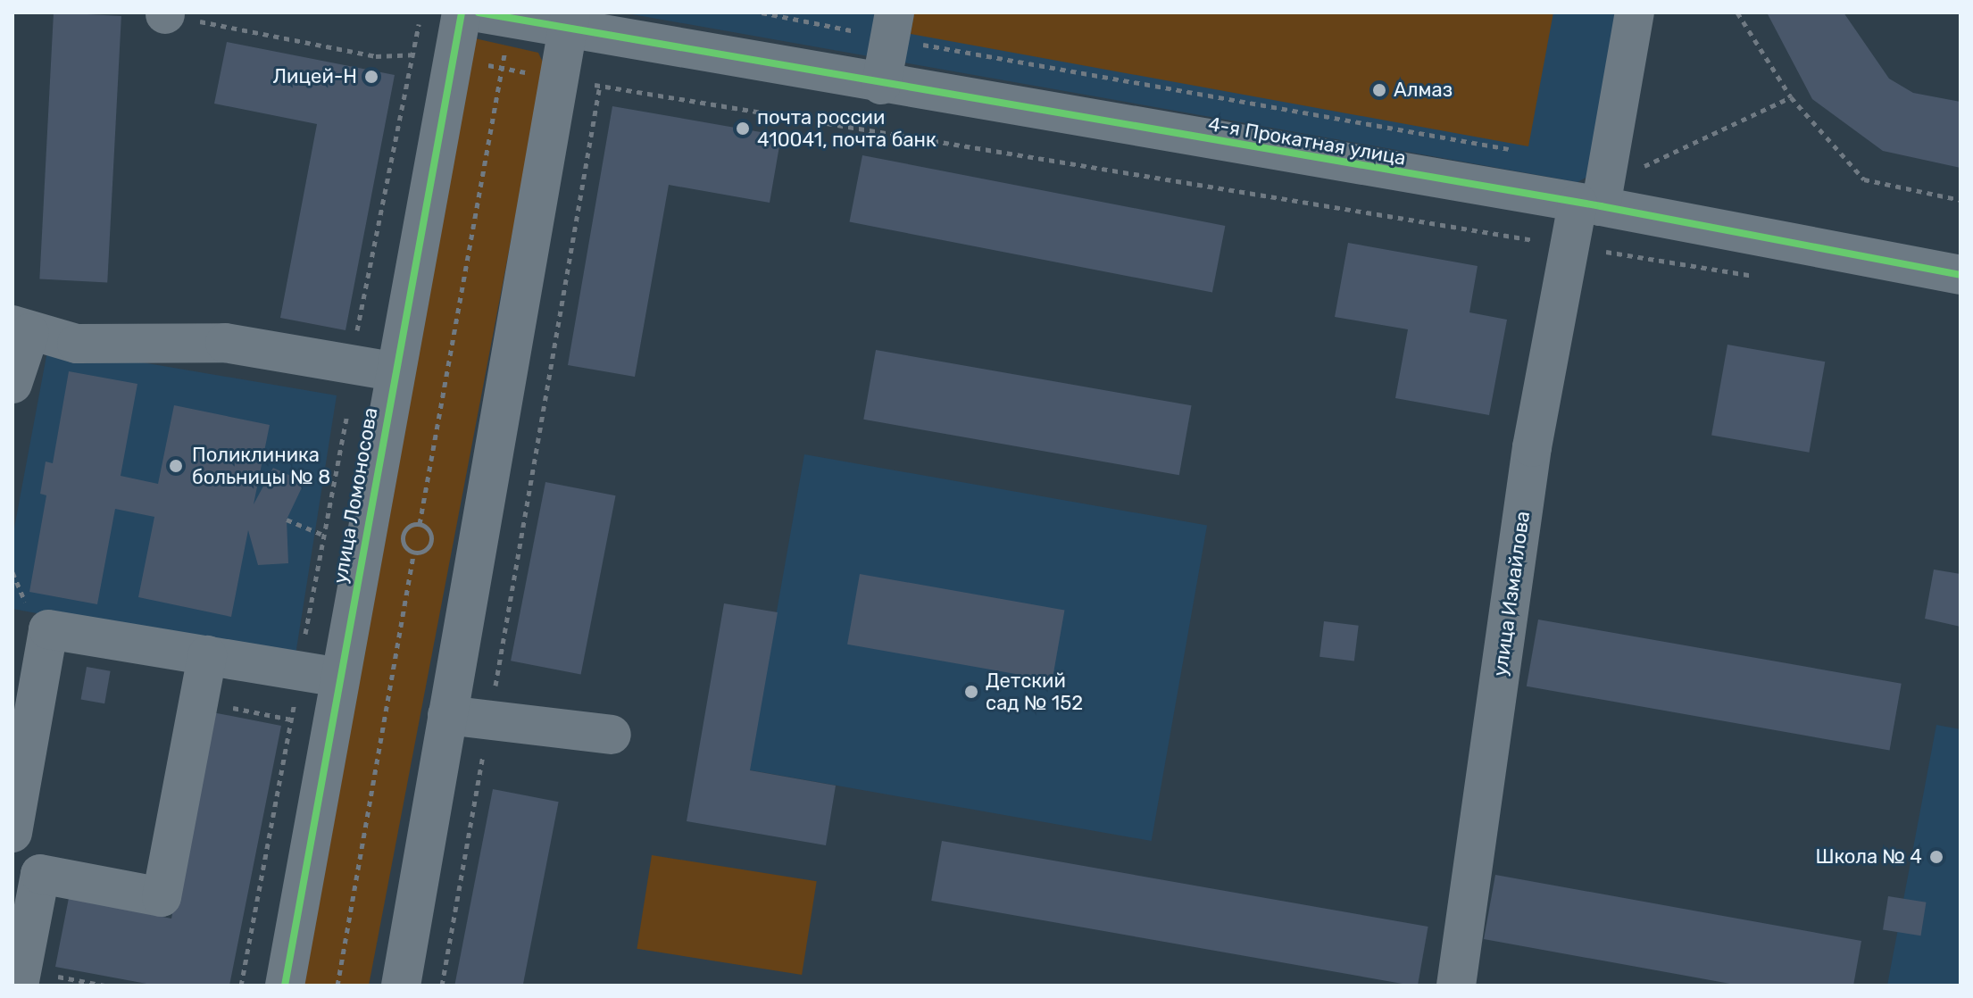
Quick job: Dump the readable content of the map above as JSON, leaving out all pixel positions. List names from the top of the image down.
{
  "streets": {
    "street": ["4-я Прокатная улица", "улица Ломоносова", "улица Измайлова"]
  },
  "crossings": [
    ["4-я Прокатная улица", "улица Измайлова"]
  ],
  "places": [
    "Лицей-Н",
    "Алмаз",
    "почта россии 410041, почта банк",
    "Поликлиника больницы № 8",
    "Детский сад № 152",
    "Школа № 4"
  ]
}
